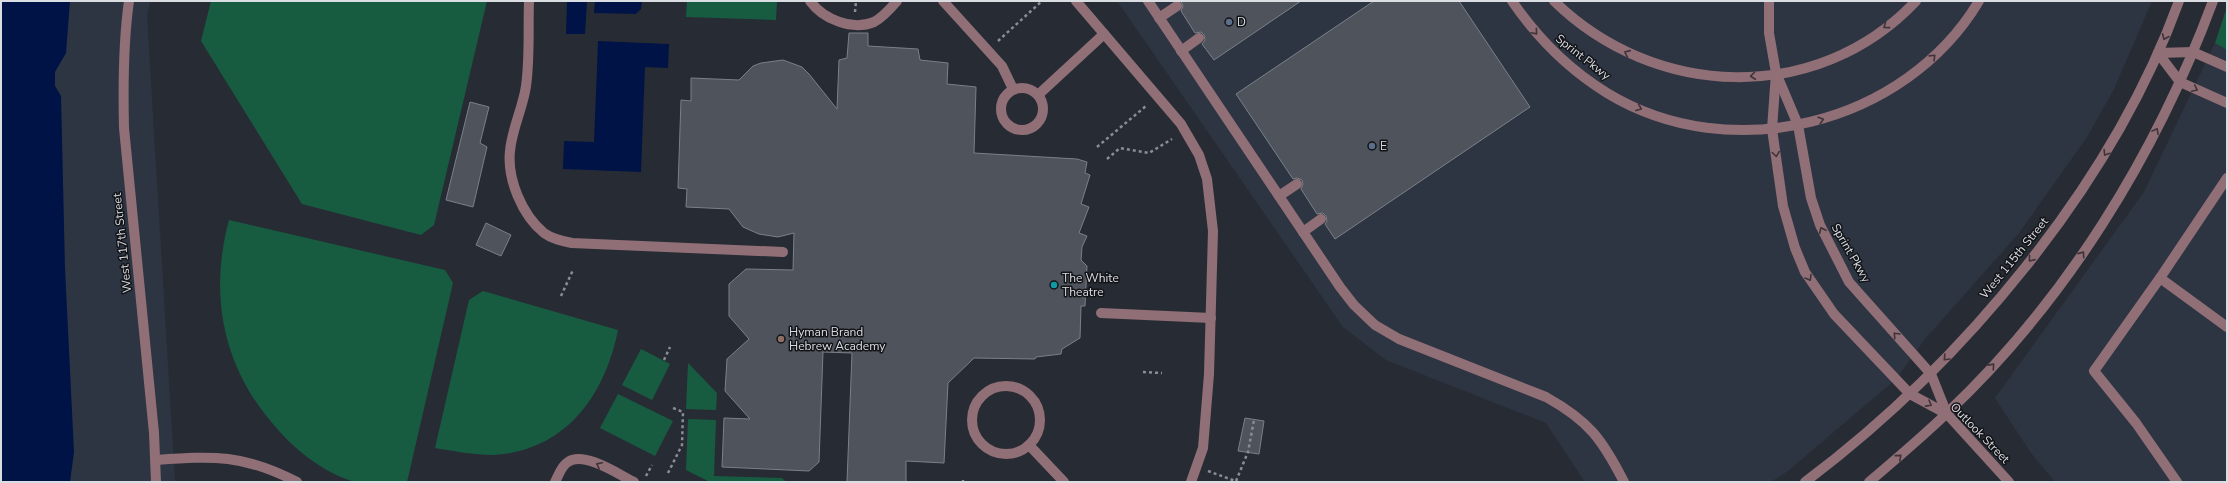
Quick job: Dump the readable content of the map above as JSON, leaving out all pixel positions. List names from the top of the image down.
{
  "streets": {
    "street": [
      "Sprint Pkwy",
      "West 117th Street",
      "West 115th Street",
      "Outlook Street"
    ]
  },
  "crossings": [
    ["Sprint Pkwy", "West 115th Street"],
    ["Sprint Pkwy", "Outlook Street"],
    ["West 115th Street", "Outlook Street"]
  ],
  "places": [
    "D",
    "E",
    "The White Theatre",
    "Hyman Brand Hebrew Academy"
  ]
}
